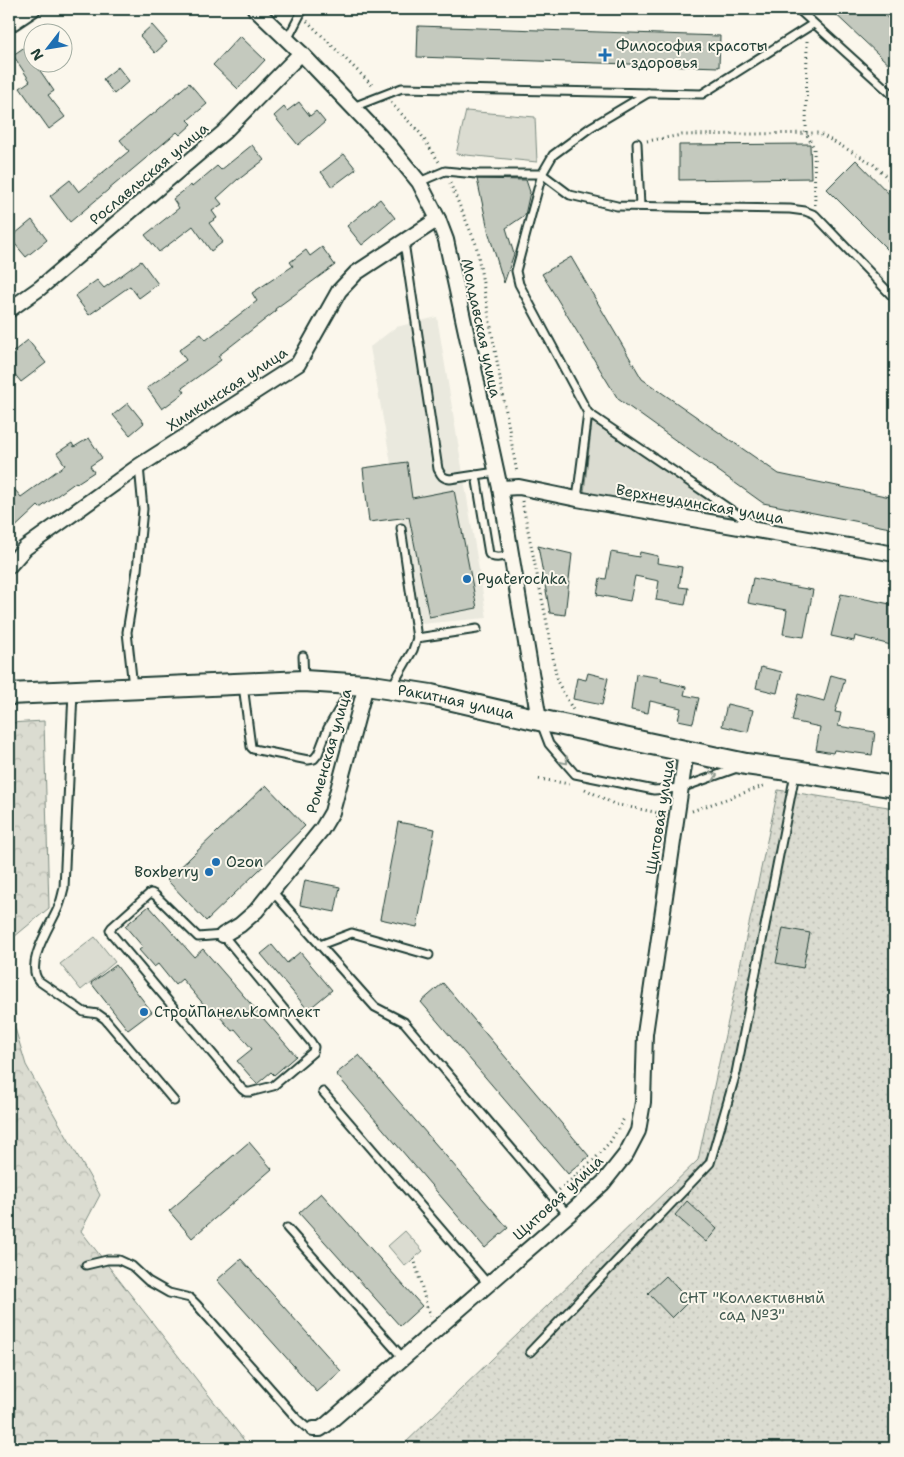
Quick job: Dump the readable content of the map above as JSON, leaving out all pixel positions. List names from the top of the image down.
{
  "streets": {
    "street": [
      "Рославльская улица",
      "Молдавская улица",
      "Химкинская улица",
      "Верхнеудинская улица",
      "Ракитная улица",
      "Роменская улица",
      "Щитовая улица"
    ]
  },
  "crossings": [
    ["Рославльская улица", "Молдавская улица"],
    ["Молдавская улица", "Химкинская улица"],
    ["Молдавская улица", "Верхнеудинская улица"],
    ["Молдавская улица", "Ракитная улица"],
    ["Ракитная улица", "Роменская улица"],
    ["Ракитная улица", "Щитовая улица"]
  ],
  "parks": ["СНТ \"Коллективный сад №3\""],
  "places": {
    "health": ["Философия красоты и здоровья"],
    "other": [
      "Pyaterochka",
      "Ozon",
      "Boxberry",
      "СтройПанельКомплект"
    ]
  },
  "north": "bottom left"
}
